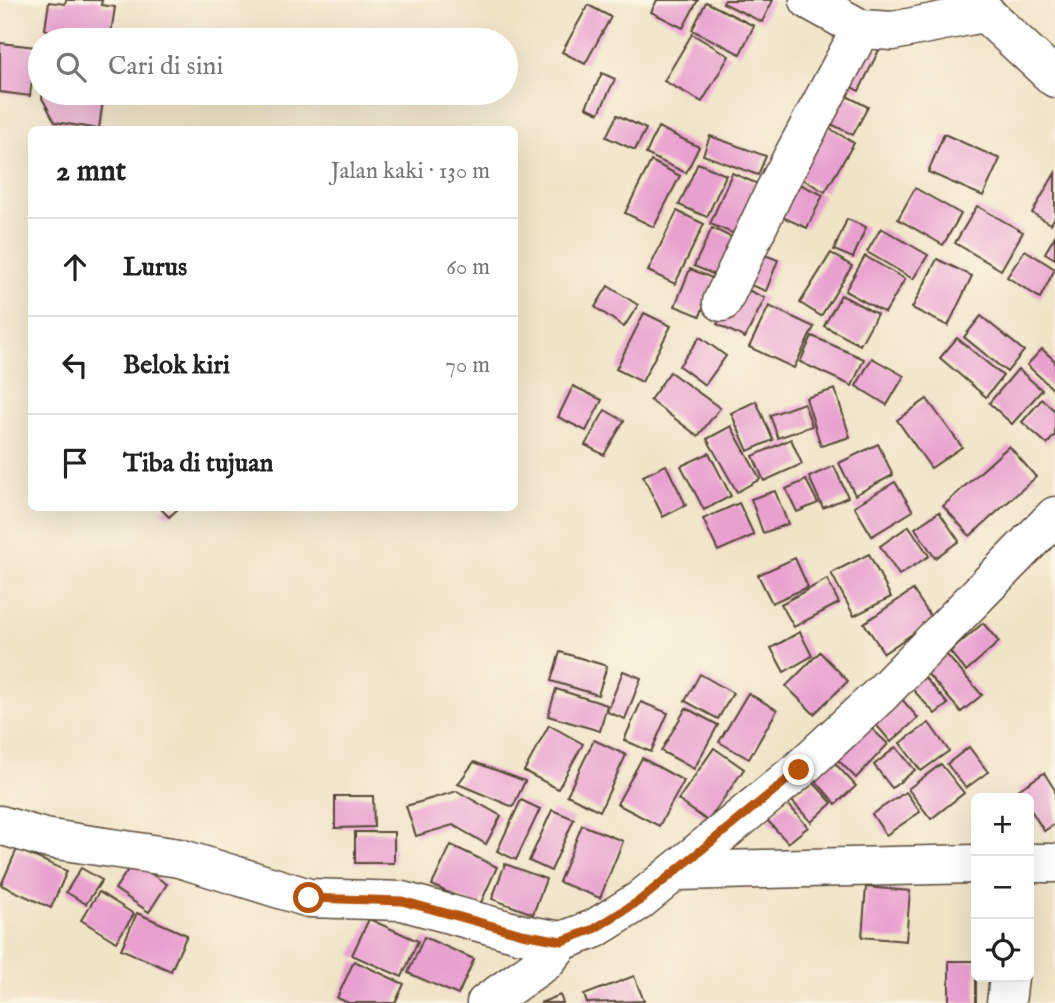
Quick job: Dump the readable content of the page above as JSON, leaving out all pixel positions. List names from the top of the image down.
{
  "page": {
    "search": "Cari di sini",
    "heading": ["2 mnt", "Jalan kaki · 130 m"],
    "list": [
      ["Lurus", "60 m"],
      ["Belok kiri", "70 m"],
      "Tiba di tujuan"
    ],
    "map_buttons": ["+", "−"]
  }
}
